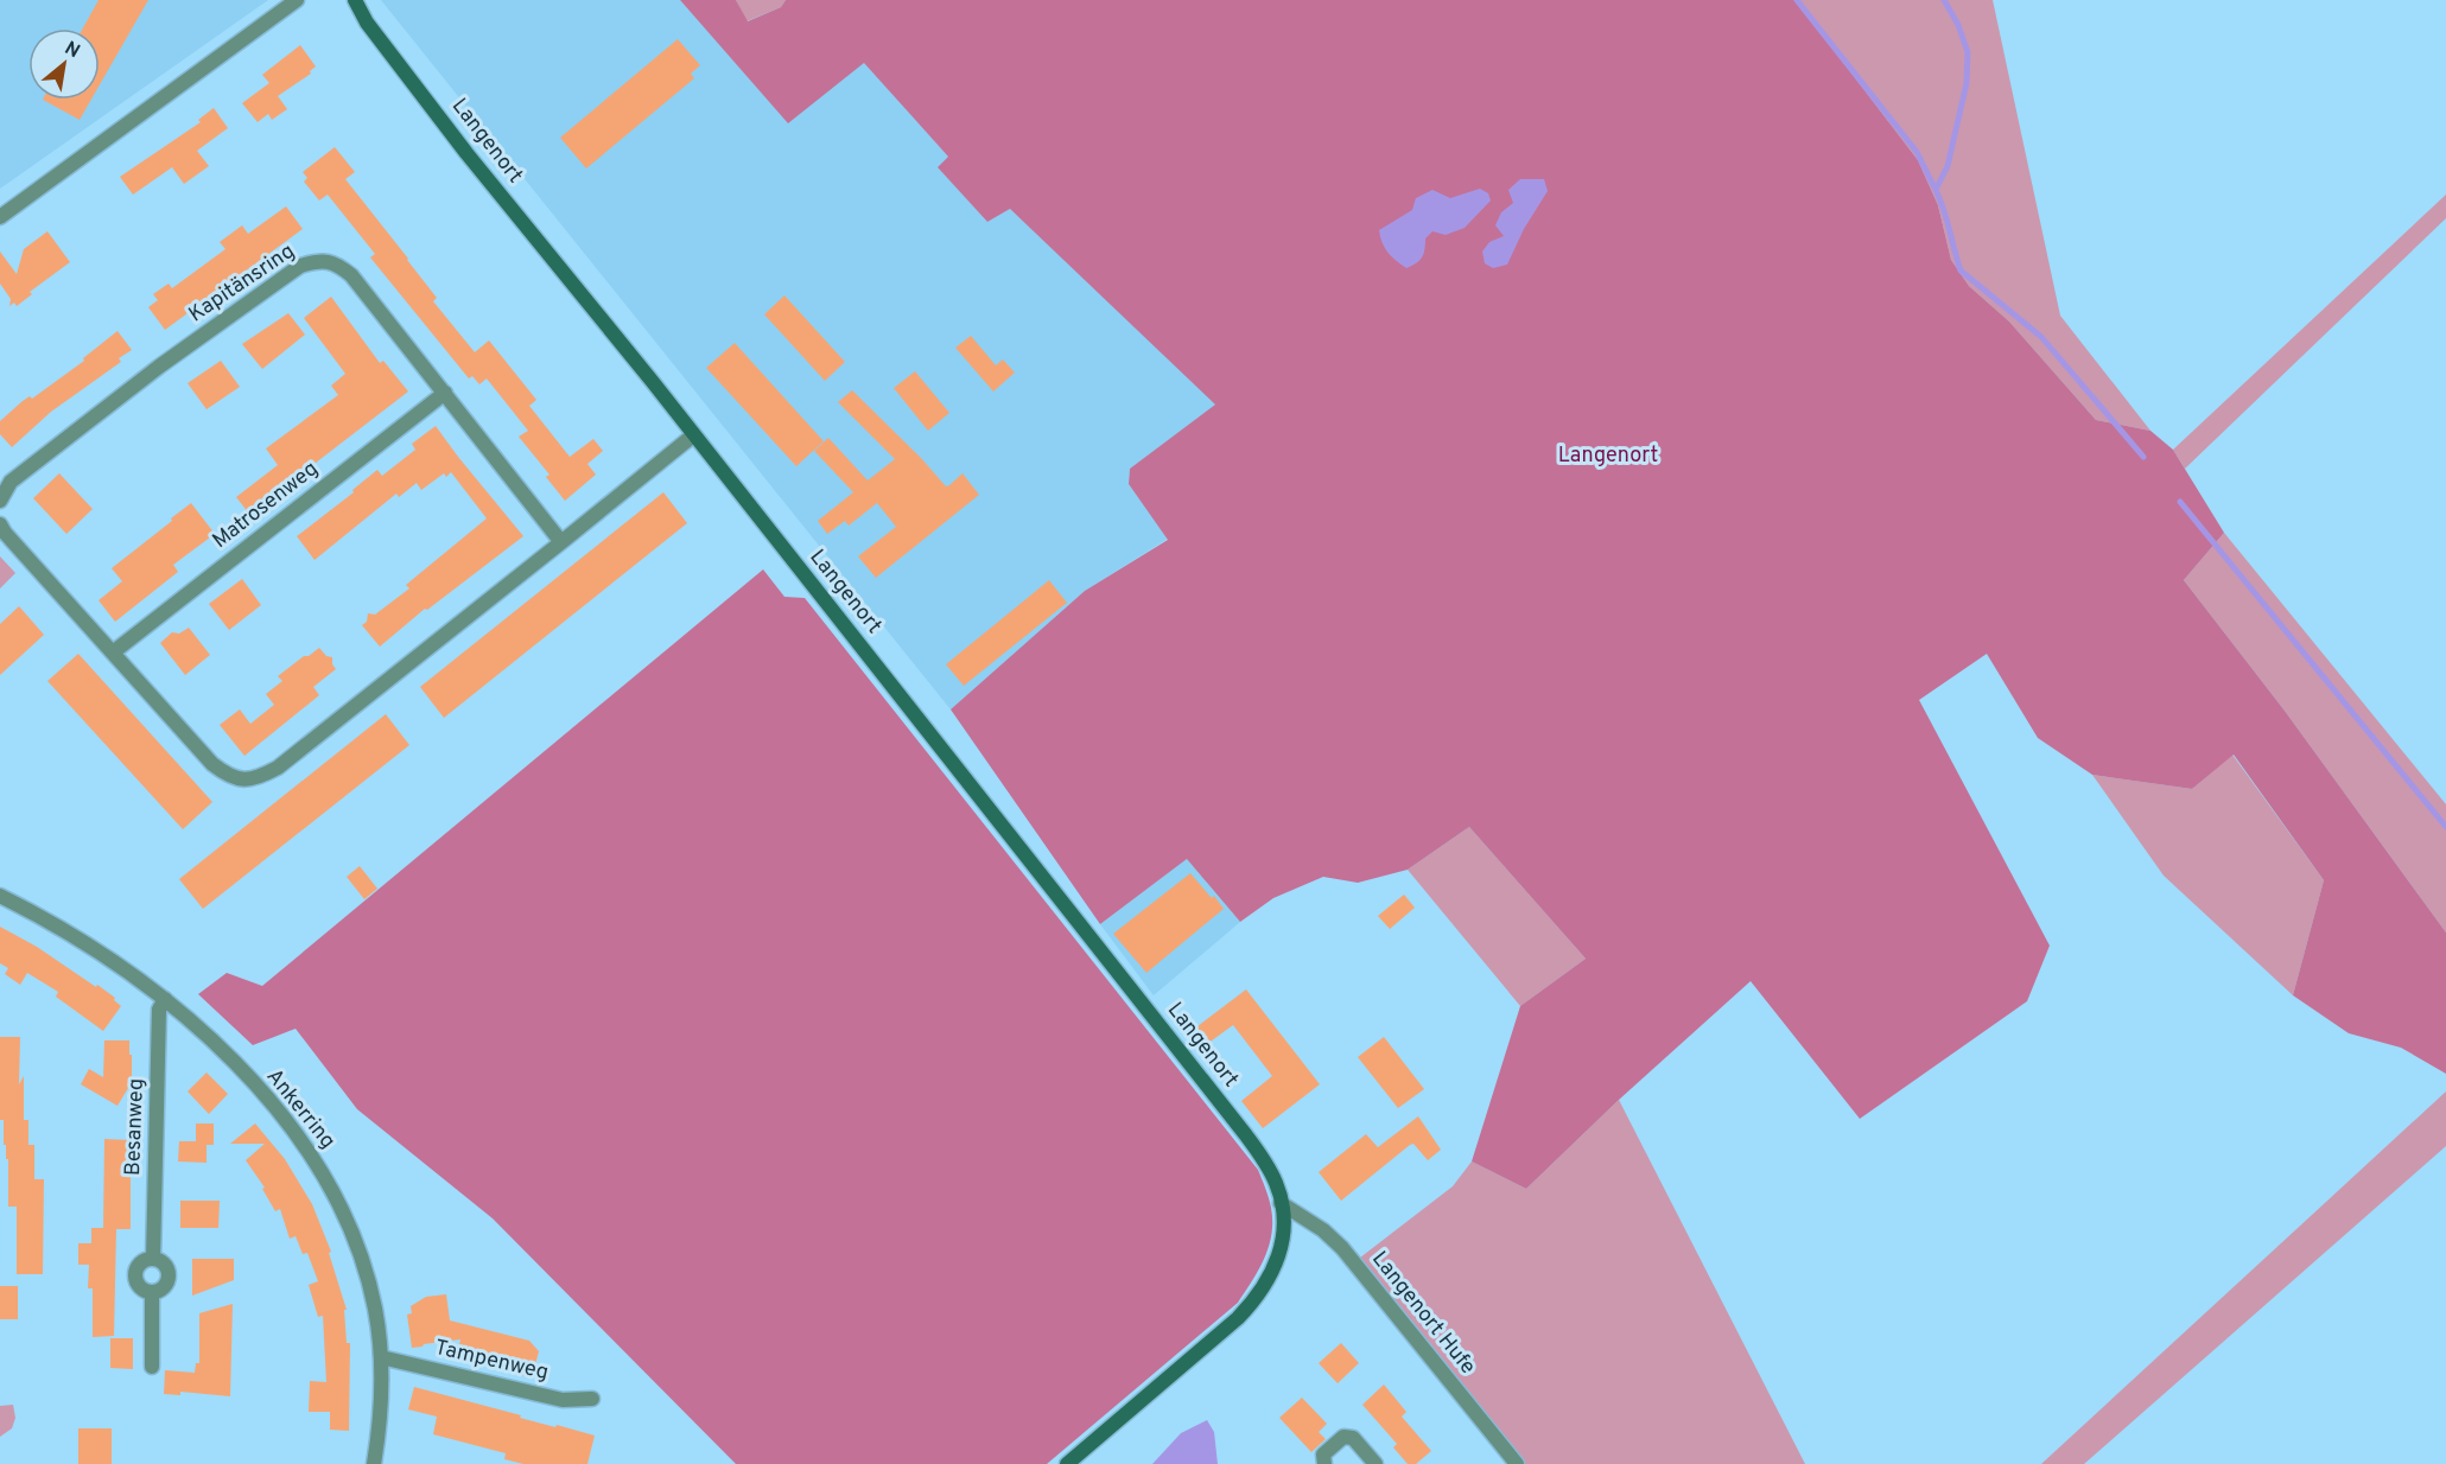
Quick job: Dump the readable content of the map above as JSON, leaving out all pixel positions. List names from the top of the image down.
{
  "streets": {
    "street": [
      "Langenort",
      "Kapitänsring",
      "Matrosenweg",
      "Ankerring",
      "Besanweg",
      "Langenort Hufe",
      "Tampenweg"
    ]
  },
  "crossings": [
    ["Langenort", "Langenort Hufe"],
    ["Kapitänsring", "Matrosenweg"],
    ["Ankerring", "Besanweg"],
    ["Ankerring", "Tampenweg"]
  ],
  "parks": ["Langenort"],
  "north": "top right"
}
